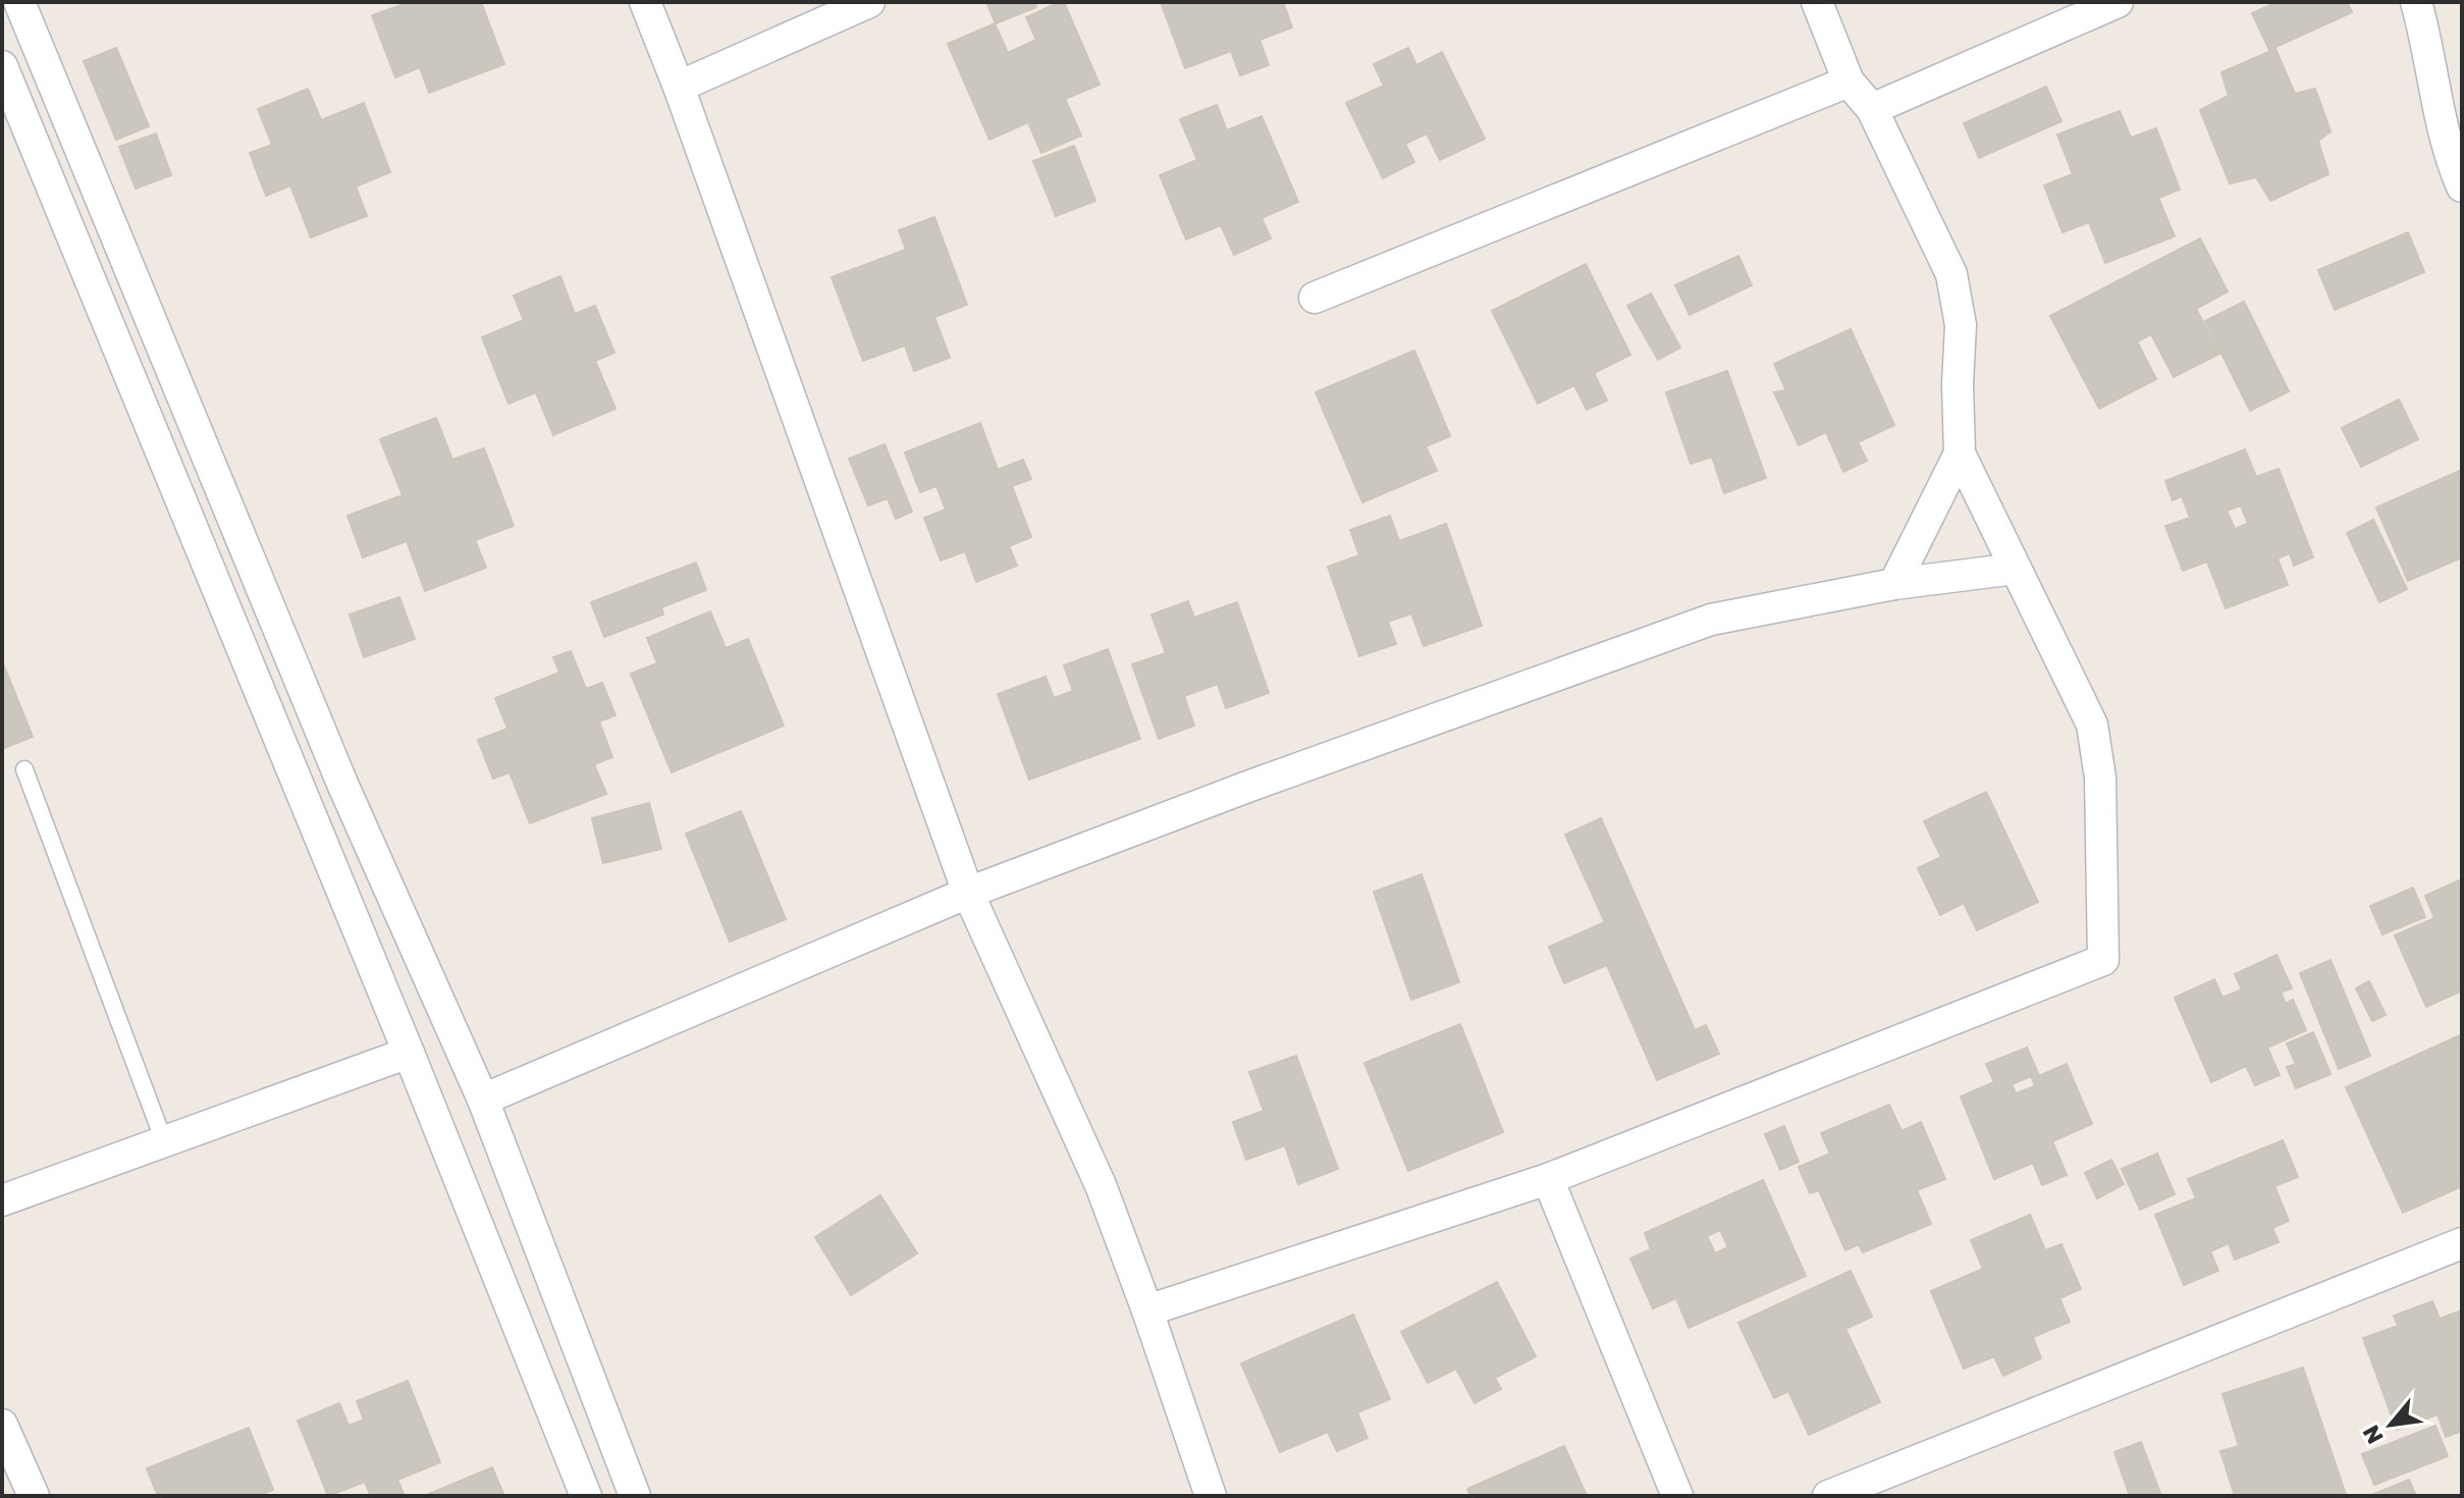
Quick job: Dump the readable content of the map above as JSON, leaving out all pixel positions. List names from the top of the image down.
{
  "north": "bottom left"
}
